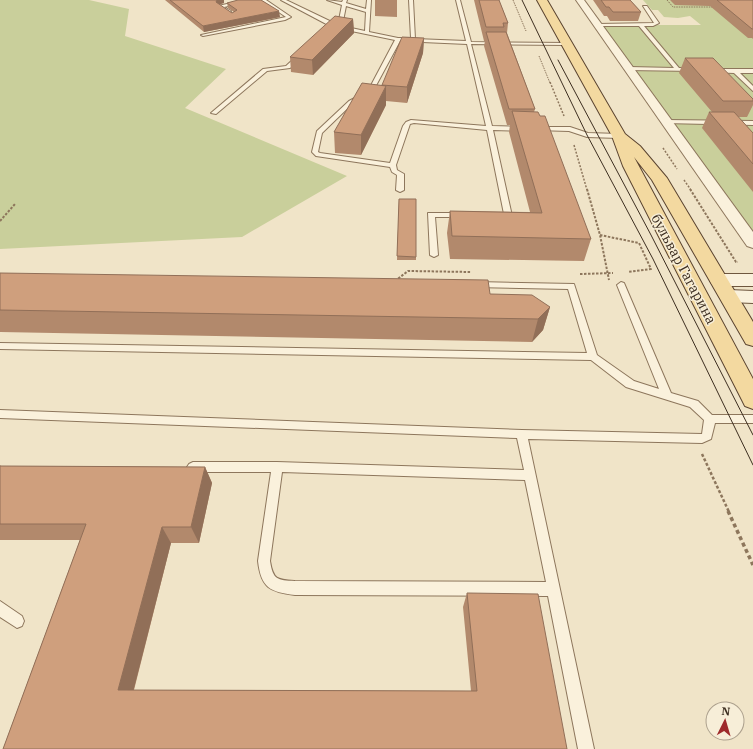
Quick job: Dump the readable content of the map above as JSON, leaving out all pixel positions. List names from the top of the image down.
{
  "streets": {
    "main road": ["бульвар Гагарина"]
  },
  "north": "top"
}
